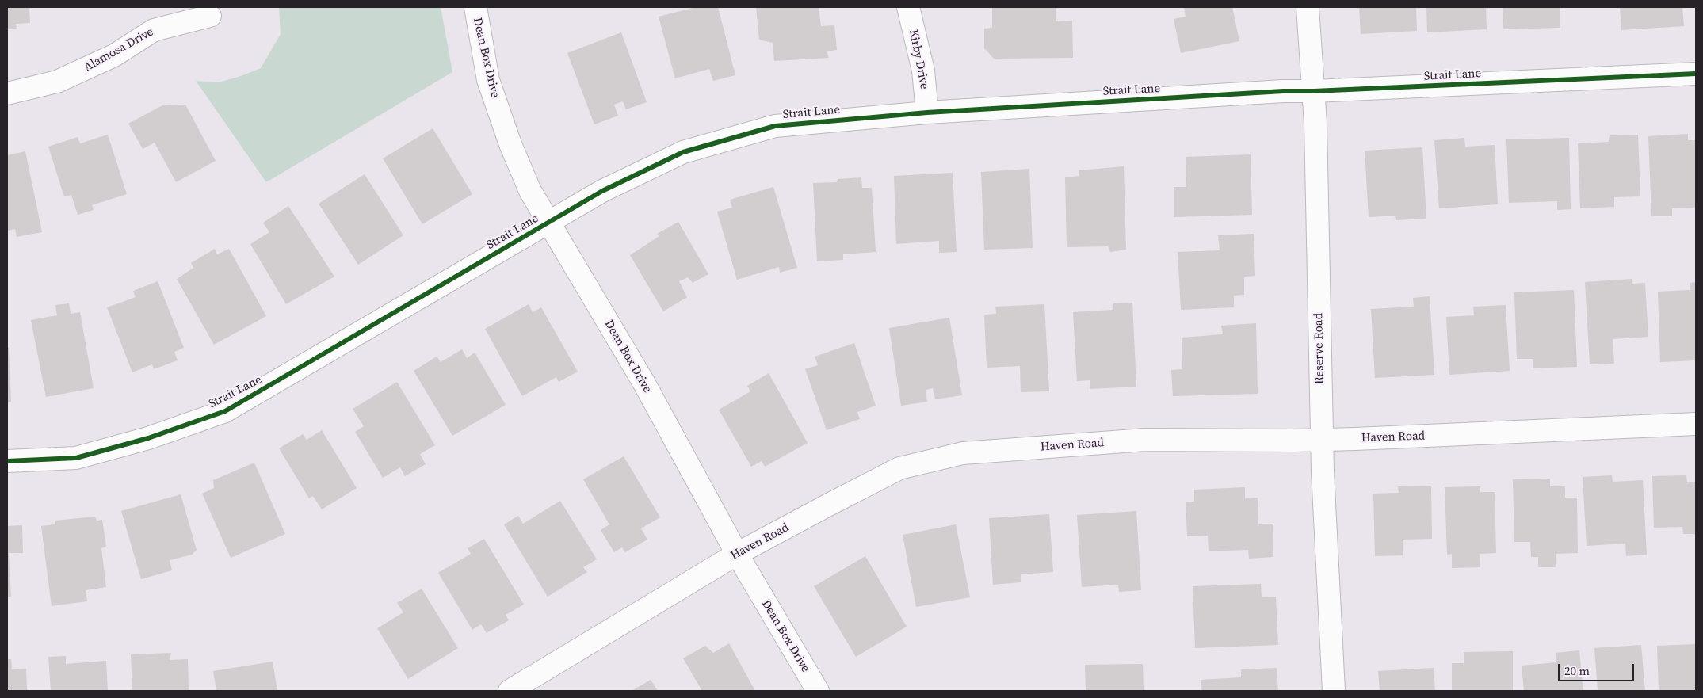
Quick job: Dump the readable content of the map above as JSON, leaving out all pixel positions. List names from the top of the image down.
{
  "streets": {
    "street": [
      "Alamosa Drive",
      "Dean Box Drive",
      "Kirby Drive",
      "Strait Lane",
      "Reserve Road",
      "Haven Road"
    ]
  },
  "crossings": [
    ["Dean Box Drive", "Strait Lane"],
    ["Dean Box Drive", "Haven Road"],
    ["Kirby Drive", "Strait Lane"],
    ["Strait Lane", "Reserve Road"],
    ["Reserve Road", "Haven Road"]
  ],
  "scale_bar": "20 m"
}
